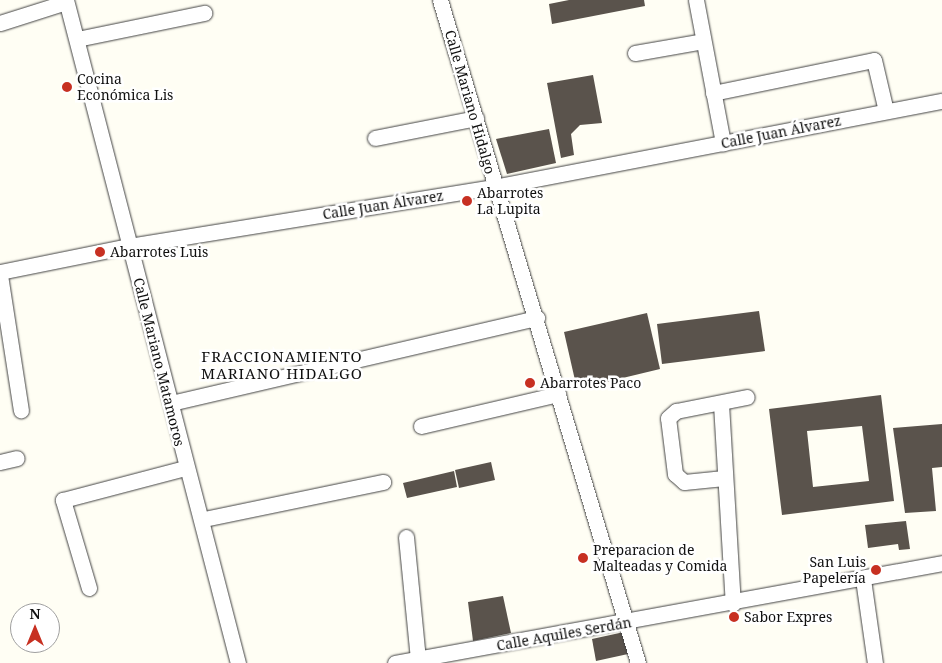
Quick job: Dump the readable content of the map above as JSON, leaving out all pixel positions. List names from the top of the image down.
{
  "streets": {
    "street": [
      "Calle Mariano Hidalgo",
      "Calle Juan Álvarez",
      "Calle Mariano Matamoros",
      "Calle Aquiles Serdán"
    ]
  },
  "crossings": [
    ["Calle Mariano Hidalgo", "Calle Juan Álvarez"],
    ["Calle Mariano Hidalgo", "Calle Aquiles Serdán"],
    ["Calle Juan Álvarez", "Calle Mariano Matamoros"]
  ],
  "districts": ["FRACCIONAMIENTO MARIANO HIDALGO"],
  "places": [
    "Cocina Económica Lis",
    "Abarrotes La Lupita",
    "Abarrotes Luis",
    "Abarrotes Paco",
    "Preparacion de Malteadas y Comida",
    "San Luis Papelería",
    "Sabor Expres"
  ],
  "north": "top"
}
